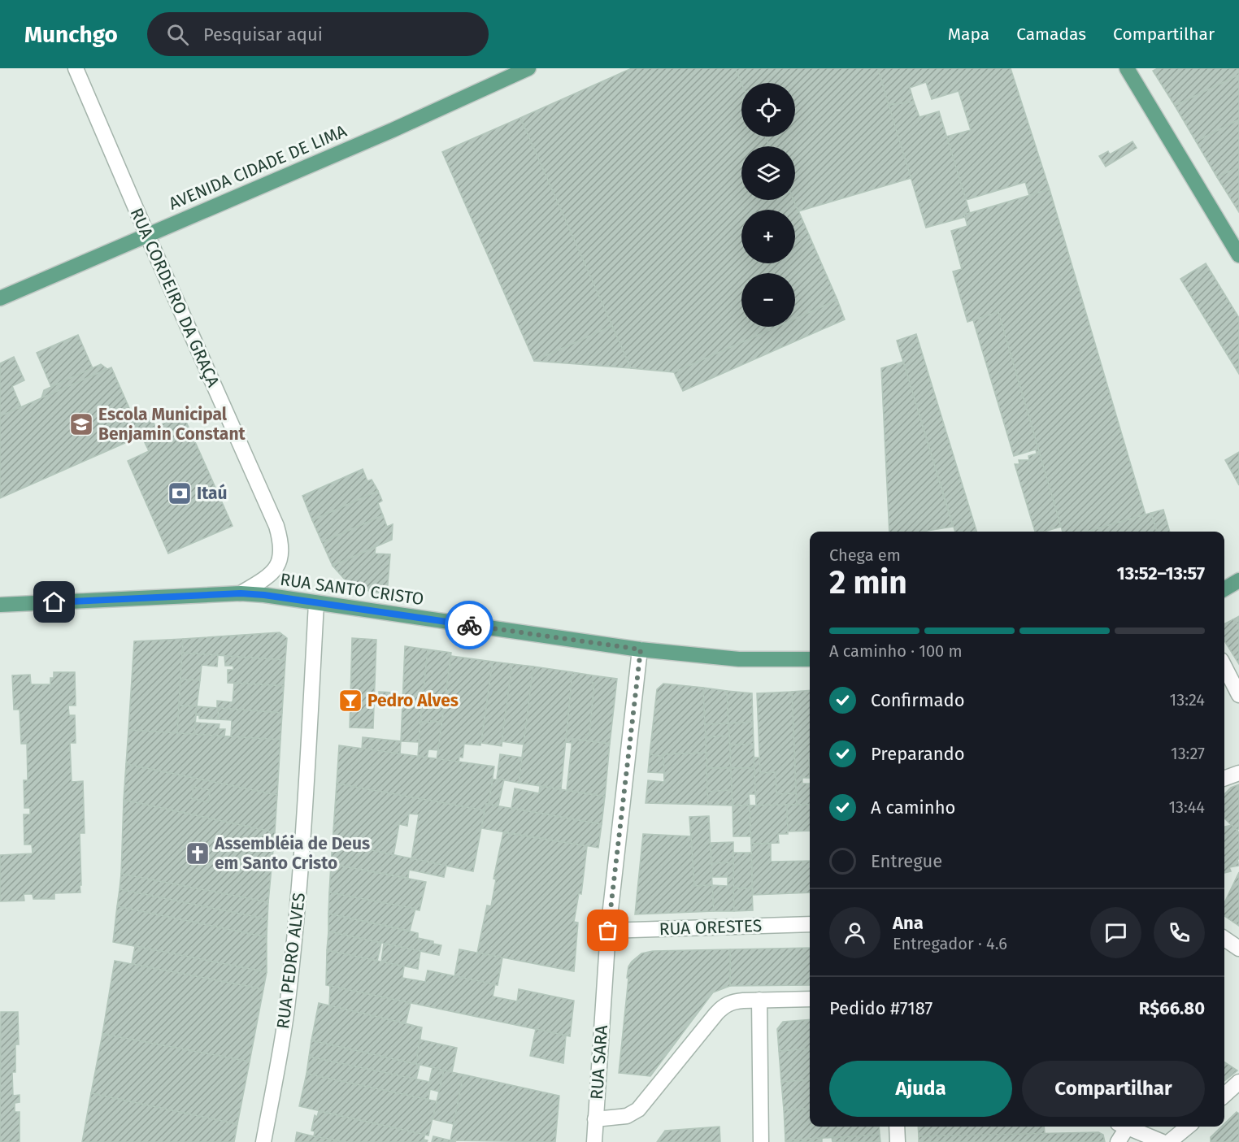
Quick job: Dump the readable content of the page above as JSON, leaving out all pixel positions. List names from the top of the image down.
{
  "streets": {
    "main road": ["AVENIDA CIDADE DE LIMA", "RUA SANTO CRISTO"],
    "street": [
      "RUA CORDEIRO DA GRAÇA",
      "RUA ORESTES",
      "RUA PEDRO ALVES",
      "RUA SARA"
    ]
  },
  "crossings": [
    ["AVENIDA CIDADE DE LIMA", "RUA CORDEIRO DA GRAÇA"],
    ["RUA CORDEIRO DA GRAÇA", "RUA SANTO CRISTO"],
    ["RUA SANTO CRISTO", "RUA PEDRO ALVES"],
    ["RUA SANTO CRISTO", "RUA SARA"],
    ["RUA ORESTES", "RUA SARA"]
  ],
  "places": {
    "school or university": ["Escola Municipal Benjamin Constant"],
    "bank": ["Itaú"],
    "bar": ["Pedro Alves"],
    "church": ["Assembléia de Deus em Santo Cristo"]
  },
  "page": {
    "header": "Munchgo",
    "search": "Pesquisar aqui",
    "nav": ["Mapa", "Camadas", "Compartilhar"],
    "map_buttons": ["+", "−"],
    "heading": ["2 min", "Chega em", "13:52–13:57"],
    "panel": [
      "Ana",
      "Entregador · 4.6",
      "Pedido #7187",
      "R$66.80"
    ],
    "bar": "A caminho · 100 m",
    "list": [
      ["Confirmado", "13:24"],
      ["Preparando", "13:27"],
      ["A caminho", "13:44"],
      "Entregue"
    ],
    "buttons": ["Ajuda", "Compartilhar"]
  }
}
